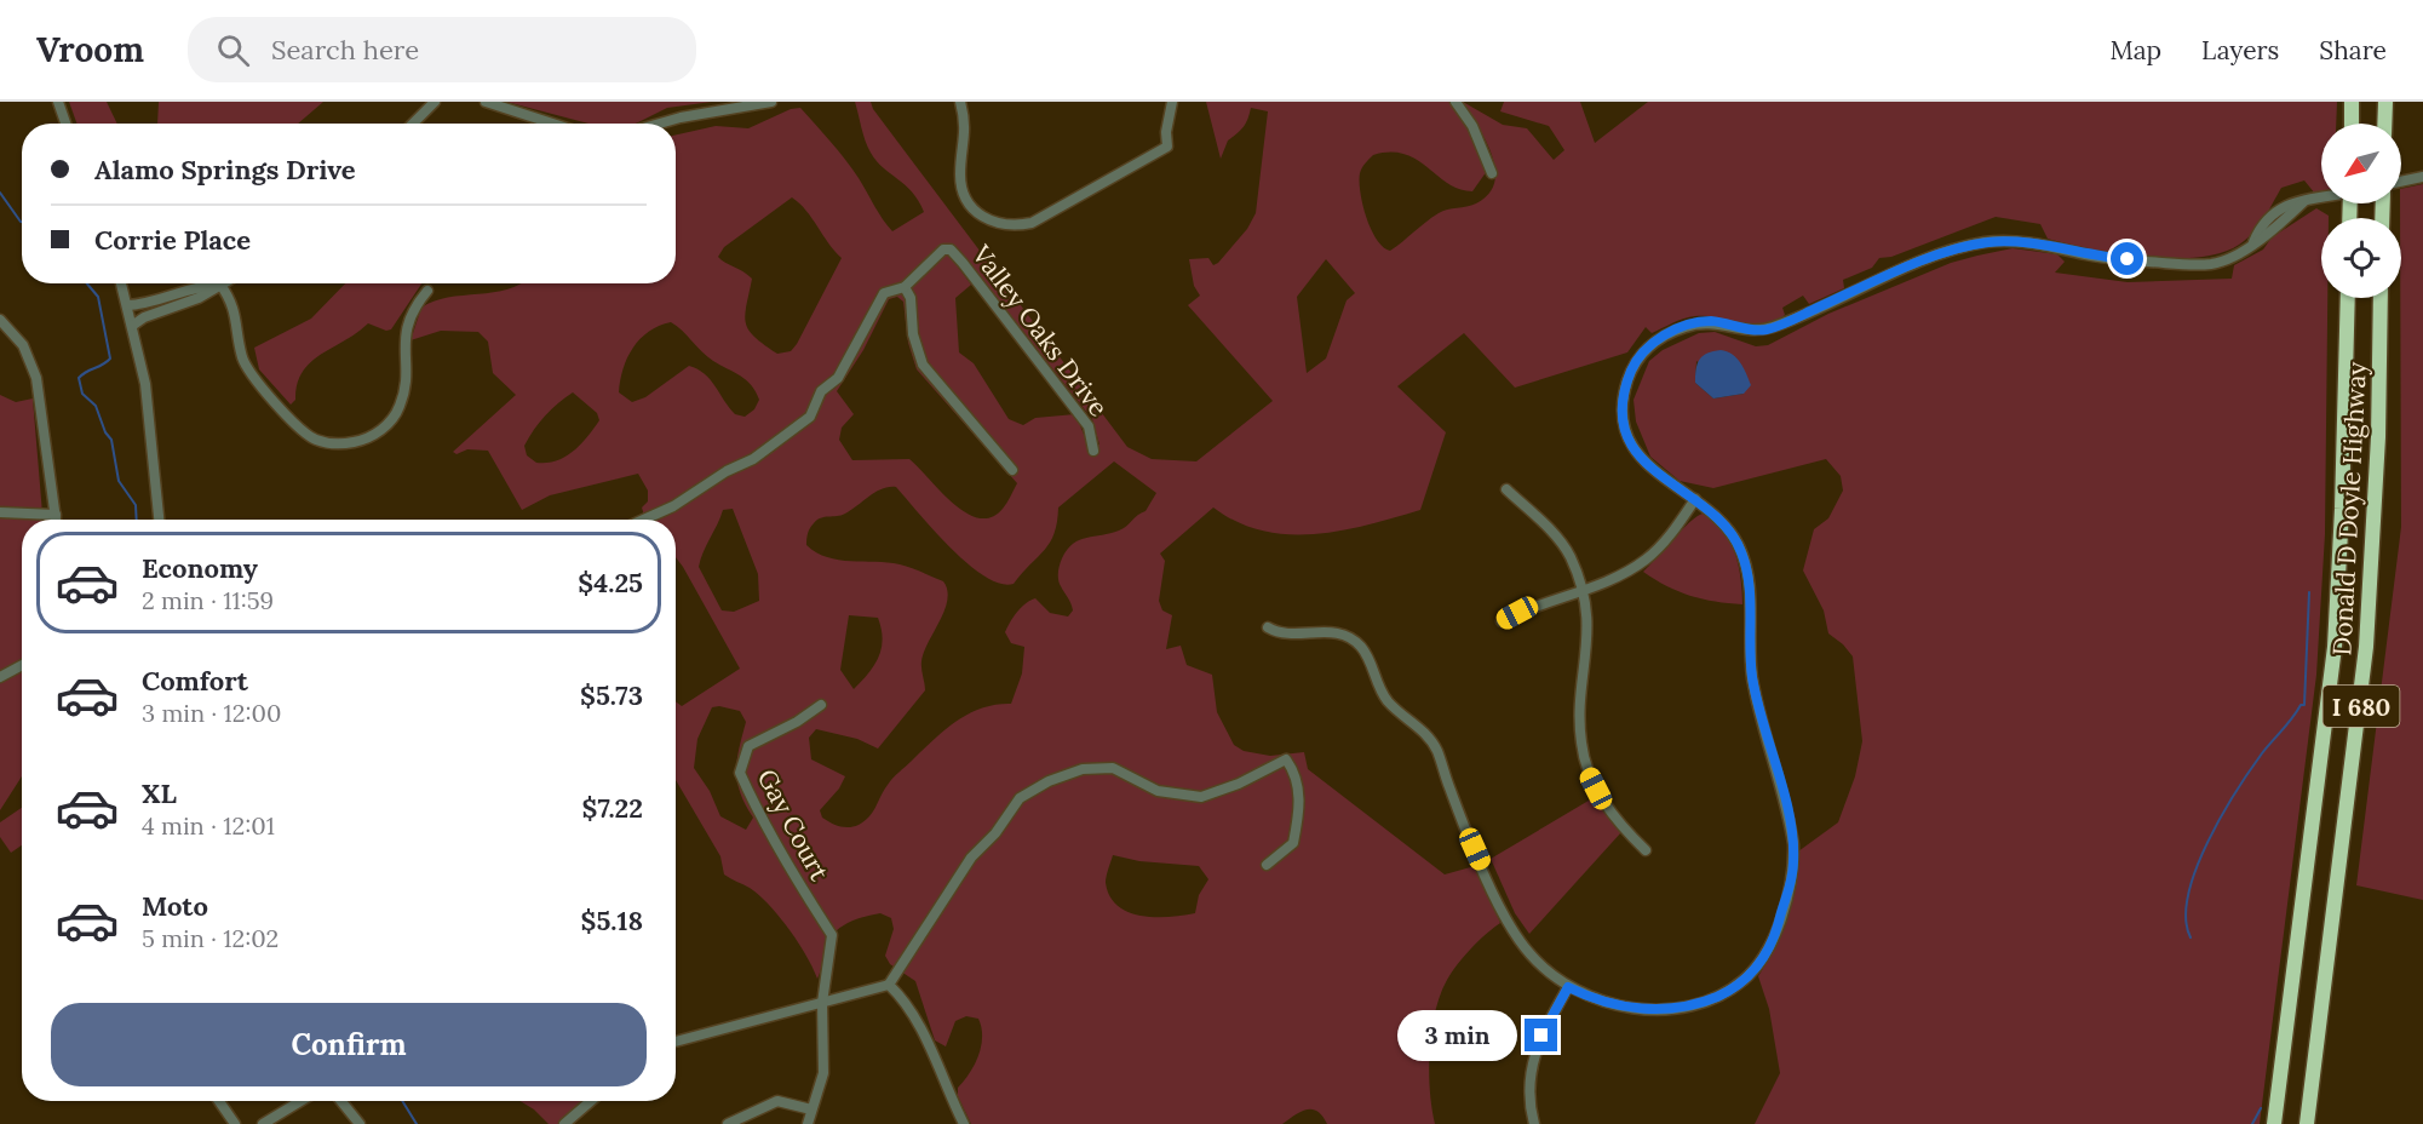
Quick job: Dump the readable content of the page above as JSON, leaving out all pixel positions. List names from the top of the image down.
{
  "streets": {
    "highway": ["Donald D Doyle Highway", "I 680"],
    "street": ["Valley Oaks Drive", "Gay Court"]
  },
  "north": "bottom left",
  "page": {
    "header": "Vroom",
    "search": "Search here",
    "nav": ["Map", "Layers", "Share"],
    "banner": ["Alamo Springs Drive", "Corrie Place"],
    "list": [
      {
        "name": "Economy",
        "note": "2 min · 11:59",
        "value": "$4.25"
      },
      {
        "name": "Comfort",
        "note": "3 min · 12:00",
        "value": "$5.73"
      },
      {
        "name": "XL",
        "note": "4 min · 12:01",
        "value": "$7.22"
      },
      {
        "name": "Moto",
        "note": "5 min · 12:02",
        "value": "$5.18"
      }
    ],
    "buttons": "Confirm",
    "bubble": "3 min"
  }
}
